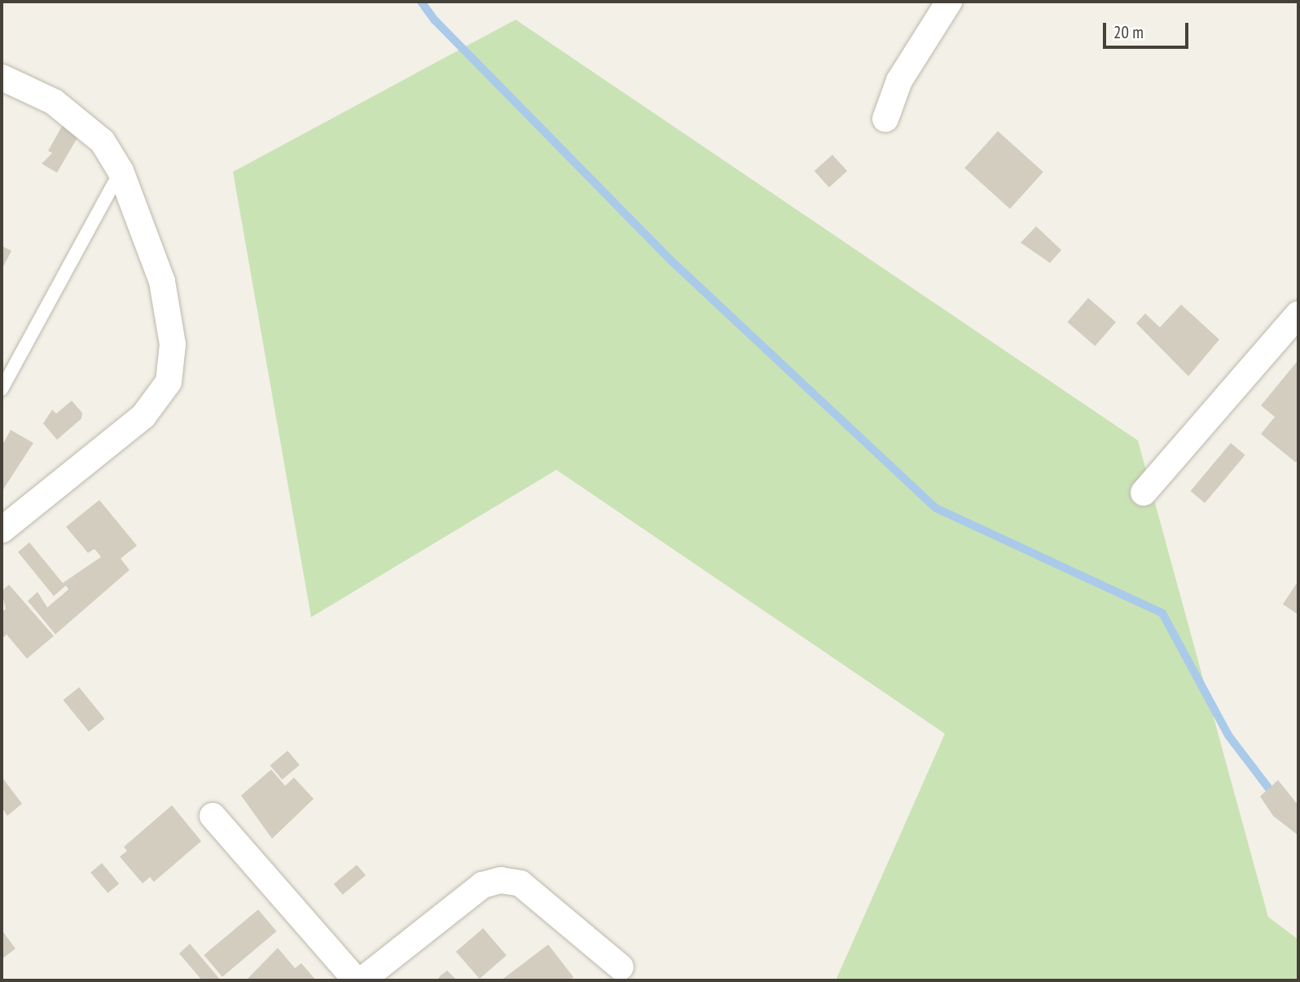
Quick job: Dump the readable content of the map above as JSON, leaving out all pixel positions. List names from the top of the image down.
{
  "scale_bar": "20 m"
}
